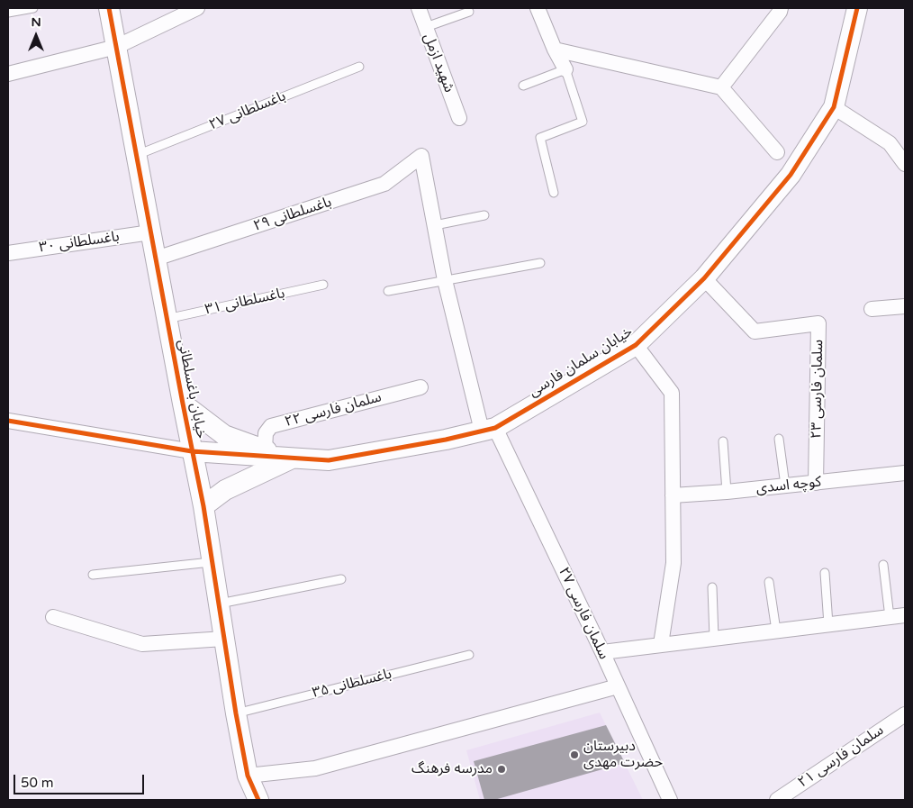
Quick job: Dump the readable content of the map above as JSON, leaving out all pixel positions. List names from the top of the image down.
{
  "streets": {
    "street": [
      "شهید ازمل",
      "باغسلطانی ۲۹",
      "باغسلطانی ۳۰",
      "خیابان سلمان فارسی",
      "خیابان باغسلطانی",
      "سلمان فارسی ۲۳",
      "سلمان فارسی ۲۲",
      "کوچه اسدی",
      "سلمان فارسی ۲۷",
      "سلمان فارسی ۲۱"
    ],
    "lane": ["باغسلطانی ۲۷", "باغسلطانی ۳۱", "باغسلطانی ۳۵"]
  },
  "crossings": [
    ["باغسلطانی ۲۷", "خیابان باغسلطانی"],
    ["باغسلطانی ۲۹", "خیابان باغسلطانی"],
    ["باغسلطانی ۲۹", "سلمان فارسی ۲۷"],
    ["باغسلطانی ۳۰", "خیابان باغسلطانی"],
    ["باغسلطانی ۳۱", "خیابان باغسلطانی"],
    ["خیابان سلمان فارسی", "خیابان باغسلطانی"],
    ["خیابان سلمان فارسی", "سلمان فارسی ۲۳"],
    ["خیابان سلمان فارسی", "سلمان فارسی ۲۷"],
    ["خیابان باغسلطانی", "باغسلطانی ۳۵"],
    ["سلمان فارسی ۲۳", "کوچه اسدی"]
  ],
  "places": ["دبیرستان حضرت مهدی", "مدرسه فرهنگ"],
  "scale_bar": "50 m",
  "north": "top"
}
